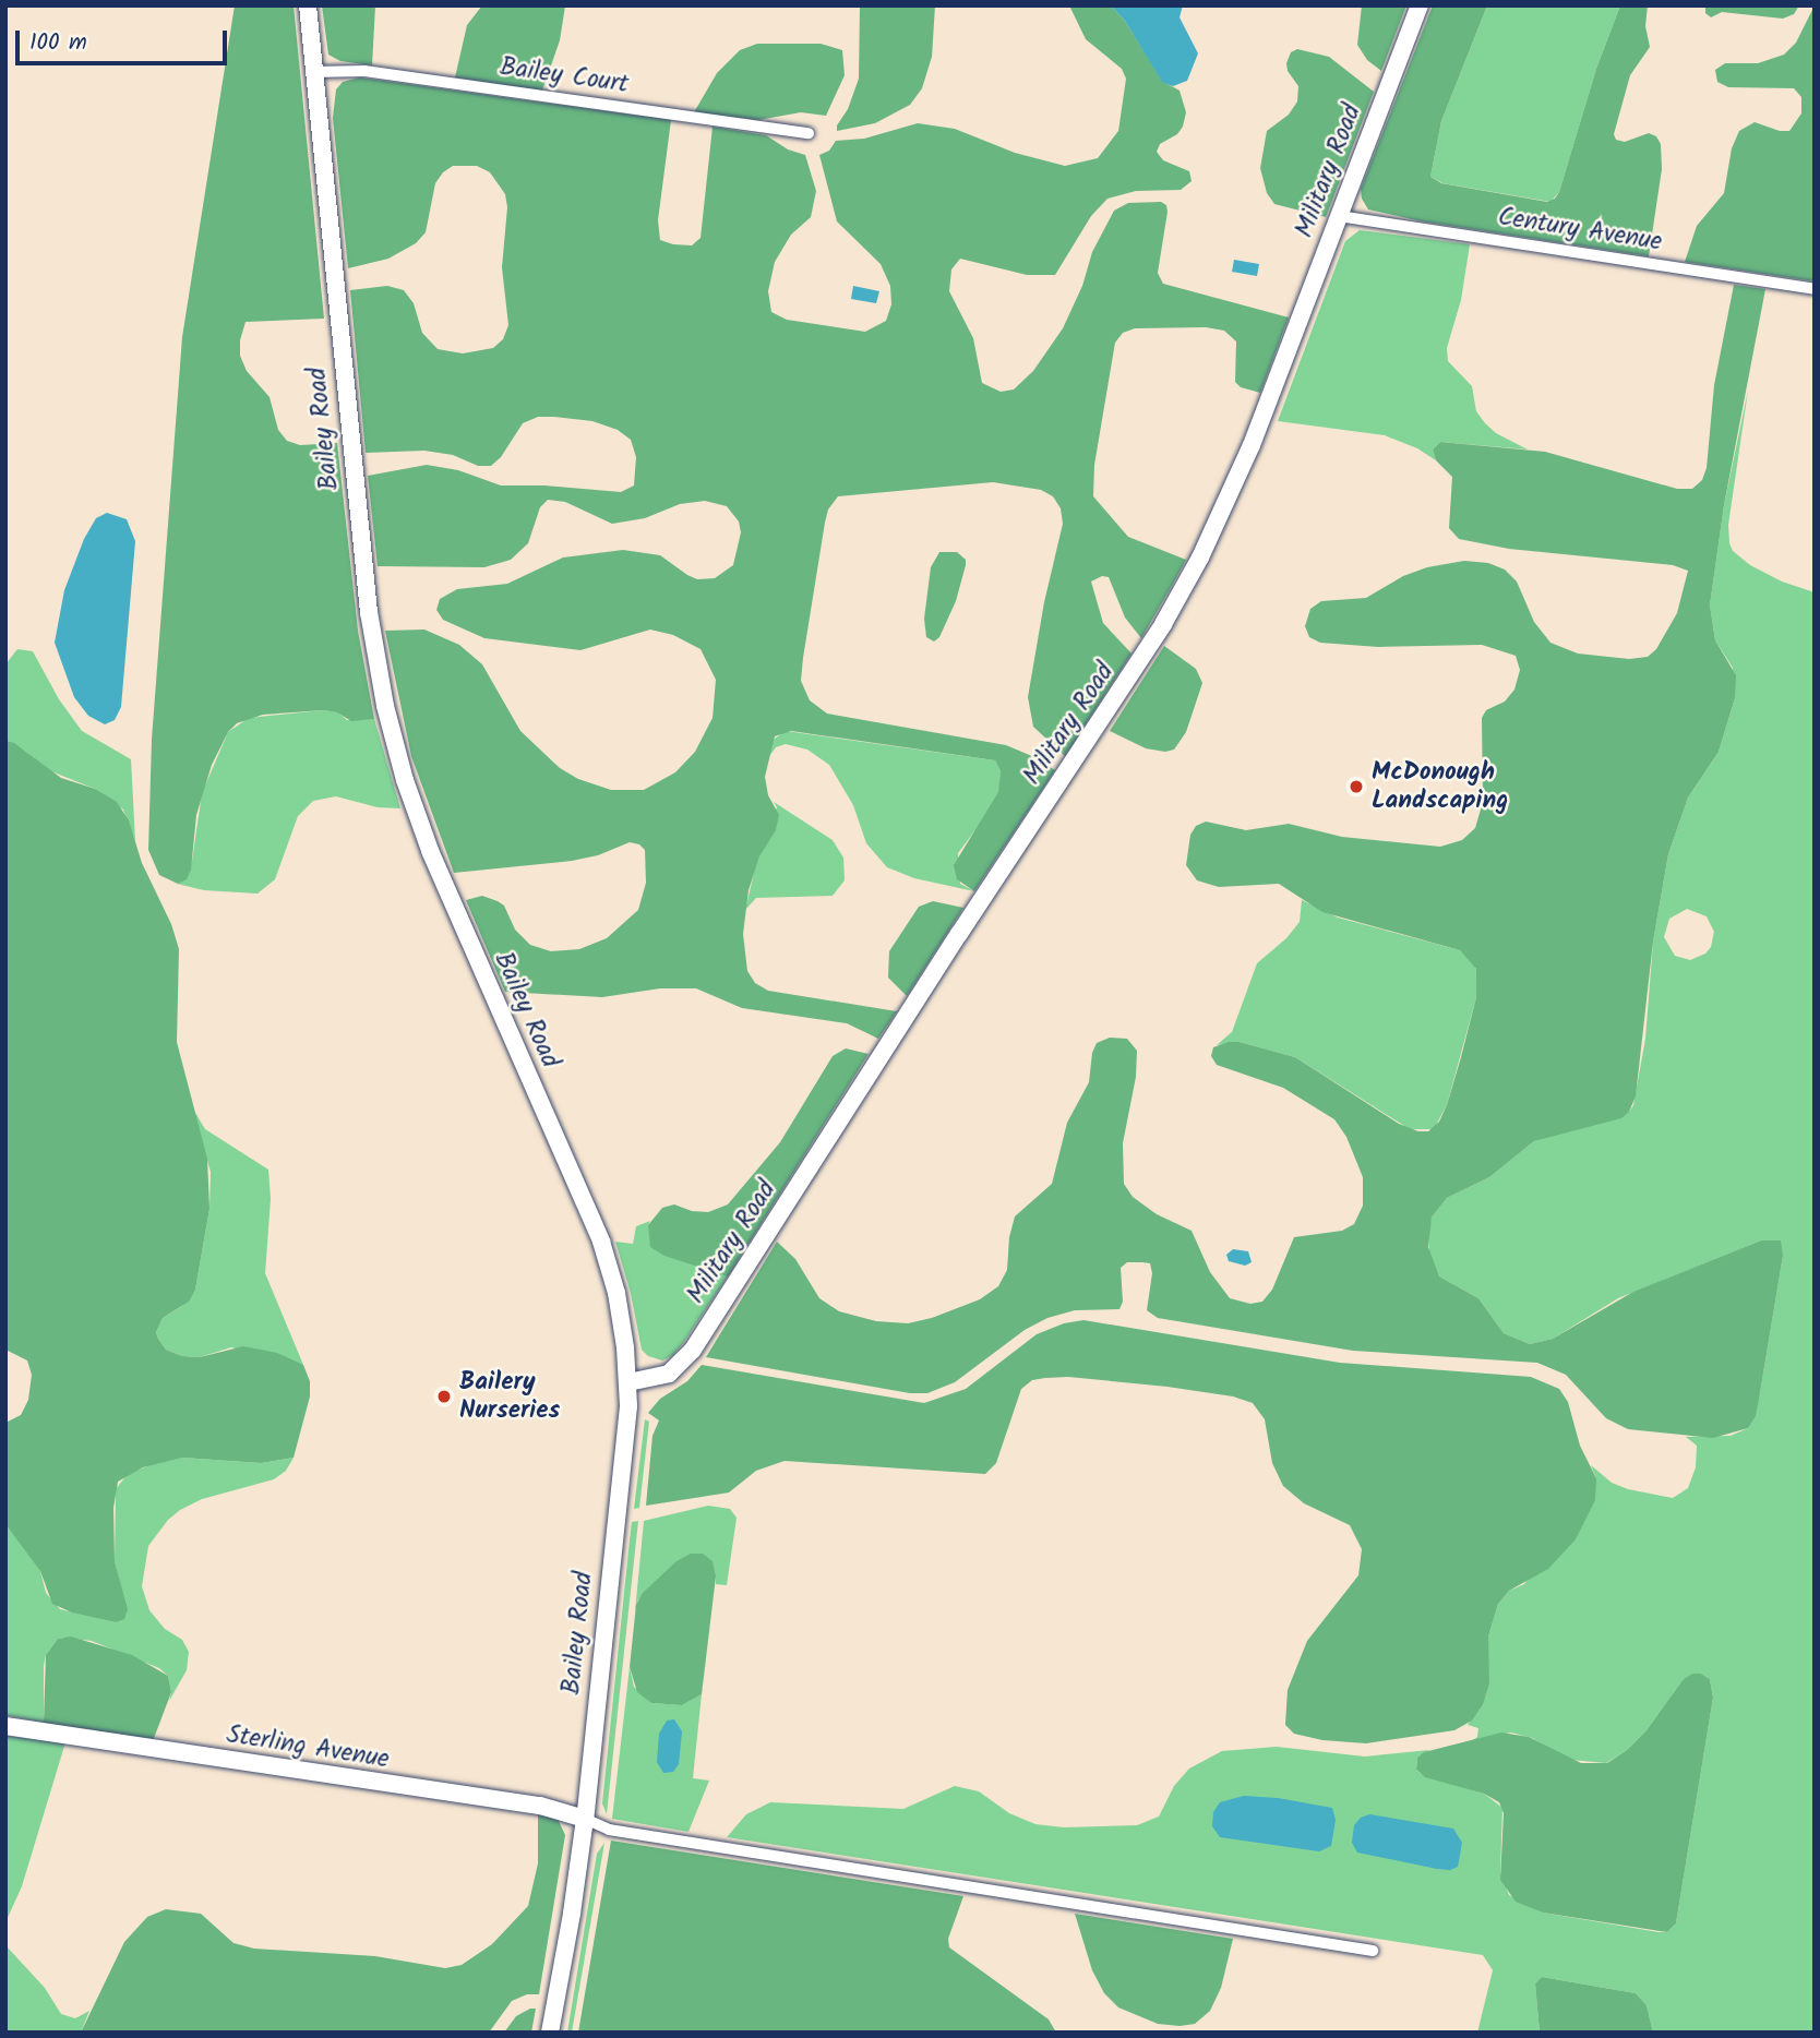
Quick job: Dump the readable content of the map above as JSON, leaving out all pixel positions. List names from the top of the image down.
{
  "streets": {
    "street": [
      "Bailey Court",
      "Military Road",
      "Century Avenue",
      "Bailey Road",
      "Sterling Avenue"
    ]
  },
  "crossings": [
    ["Bailey Court", "Bailey Road"],
    ["Military Road", "Century Avenue"],
    ["Military Road", "Bailey Road"],
    ["Bailey Road", "Sterling Avenue"]
  ],
  "places": ["McDonough Landscaping", "Bailery Nurseries"],
  "scale_bar": "100 m"
}
